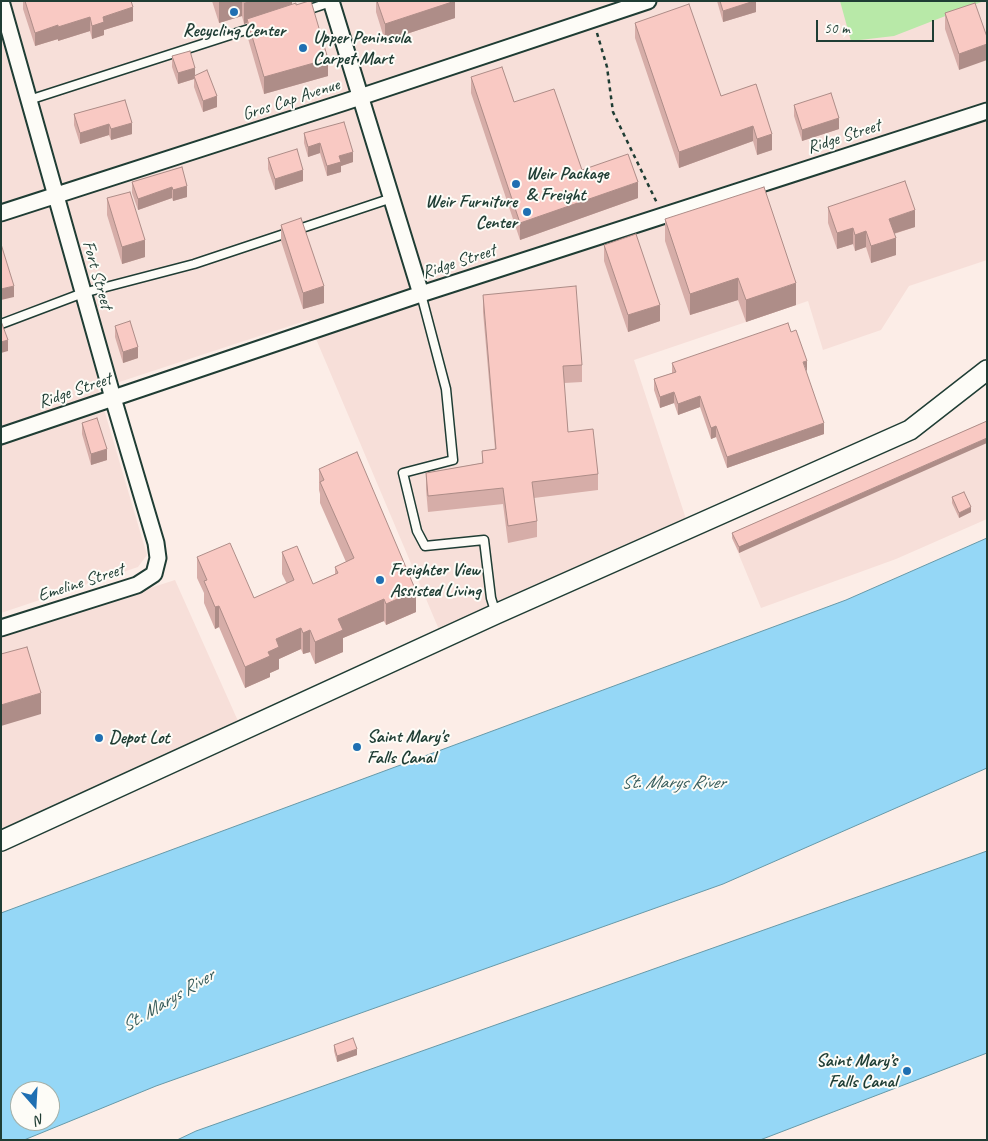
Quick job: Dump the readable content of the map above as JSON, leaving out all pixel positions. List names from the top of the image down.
{
  "streets": {
    "street": [
      "Gros Cap Avenue",
      "Ridge Street",
      "Fort Street",
      "Emeline Street"
    ]
  },
  "crossings": [
    ["Gros Cap Avenue", "Fort Street"],
    ["Ridge Street", "Fort Street"],
    ["Fort Street", "Emeline Street"]
  ],
  "water": ["St. Marys River"],
  "places": [
    "Recycling Center",
    "Upper Peninsula Carpet Mart",
    "Weir Package & Freight",
    "Weir Furniture Center",
    "Freighter View Assisted Living",
    "Depot Lot",
    "Saint Mary's Falls Canal",
    "Saint Mary’s Falls Canal"
  ],
  "scale_bar": "50 m",
  "north": "bottom"
}
